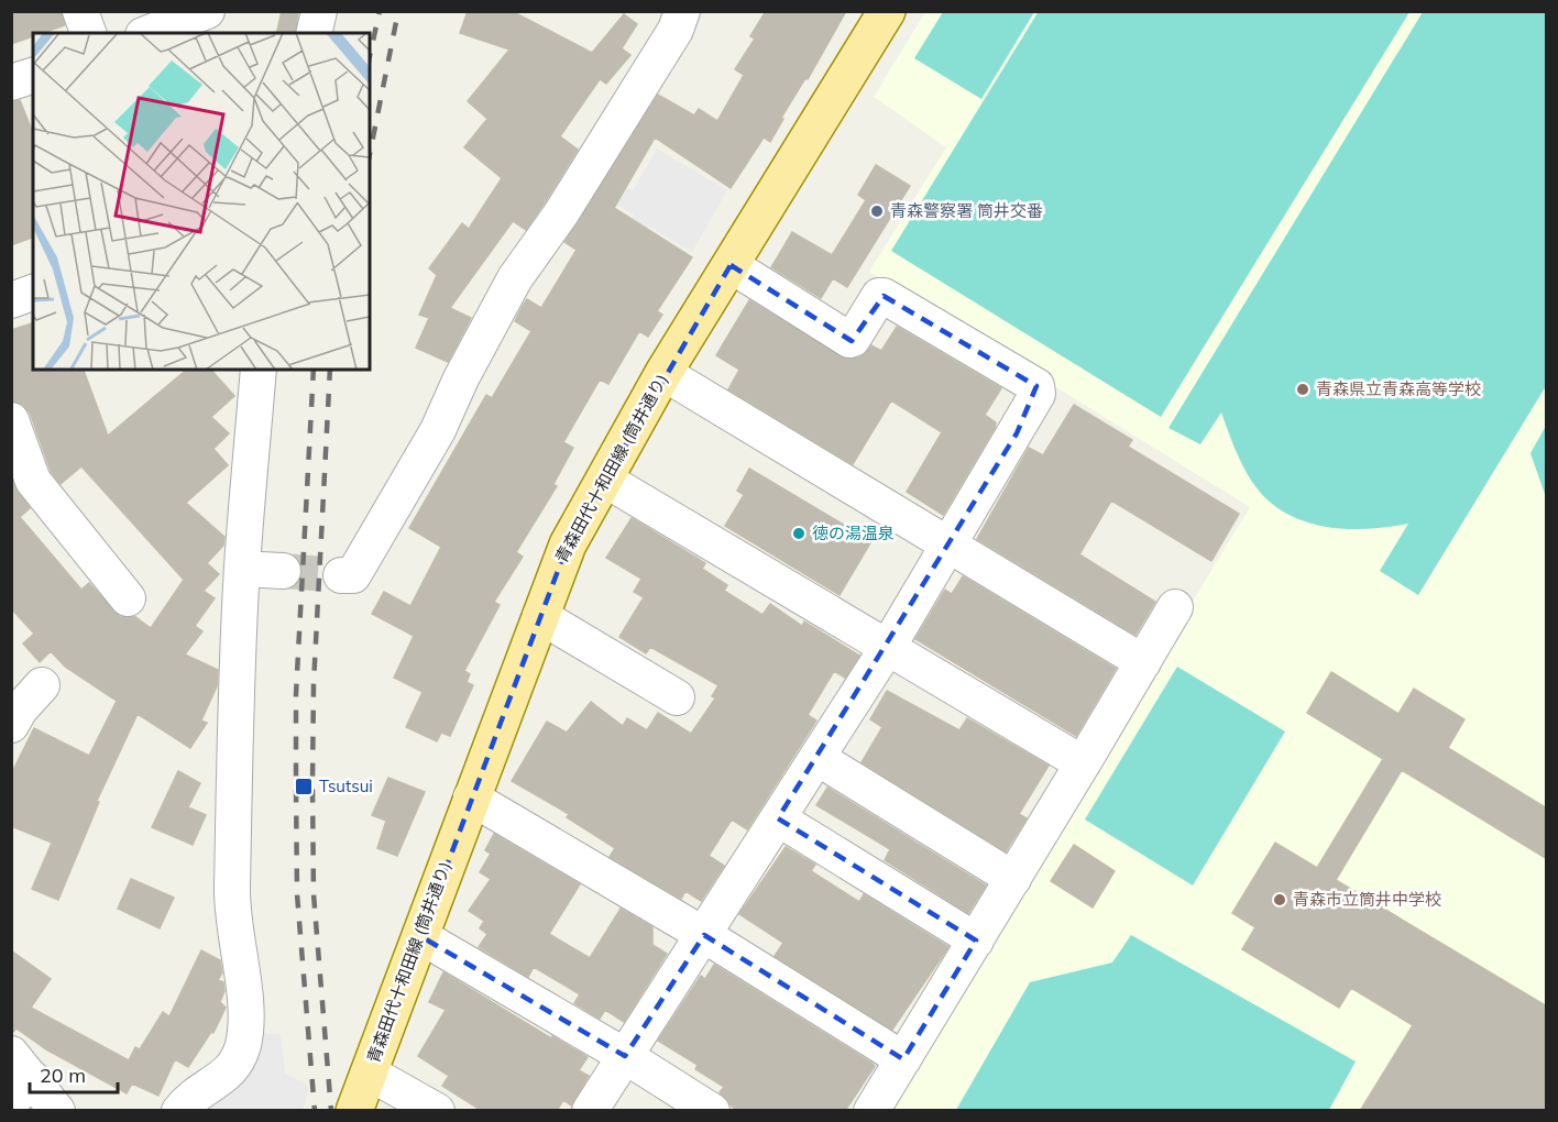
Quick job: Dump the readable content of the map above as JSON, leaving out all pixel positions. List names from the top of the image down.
{
  "streets": {
    "main road": ["青森田代十和田線 (筒井通り)"]
  },
  "places": {
    "other": [
      "青森警察署 筒井交番",
      "青森県立青森高等学校",
      "徳の湯温泉",
      "青森市立筒井中学校"
    ],
    "transit": ["Tsutsui"]
  },
  "scale_bar": "20 m"
}
